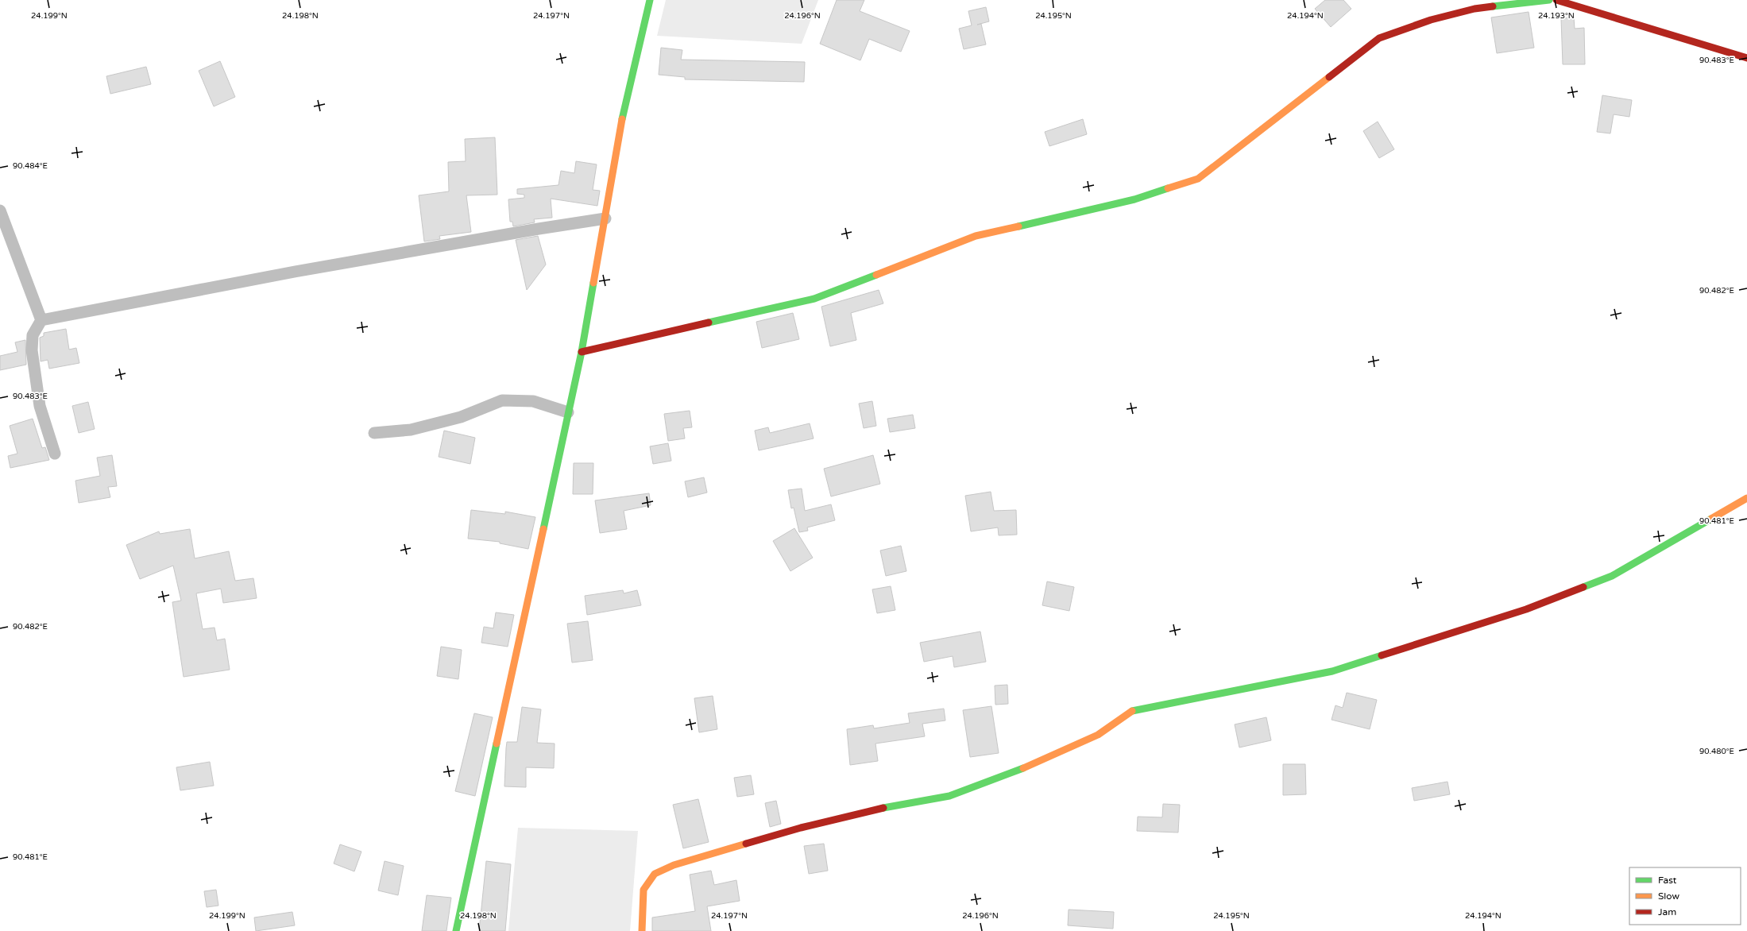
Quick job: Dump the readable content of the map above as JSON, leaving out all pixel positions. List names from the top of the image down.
{
  "legend": ["Fast", "Slow", "Jam"],
  "coordinates": [
    "24.199°N",
    "24.198°N",
    "24.197°N",
    "24.196°N",
    "24.195°N",
    "24.194°N",
    "24.193°N",
    "90.483°E",
    "90.484°E",
    "90.482°E",
    "90.481°E",
    "90.480°E"
  ]
}
